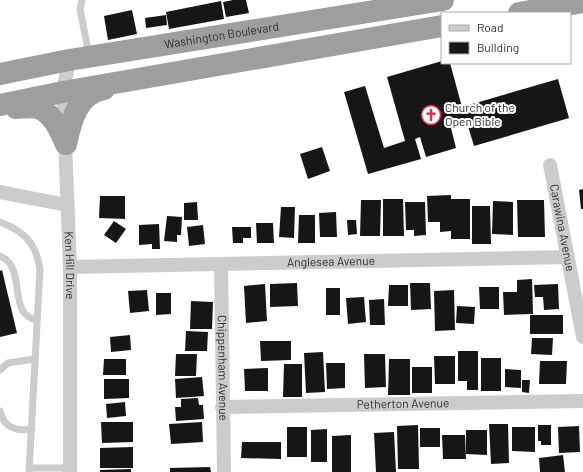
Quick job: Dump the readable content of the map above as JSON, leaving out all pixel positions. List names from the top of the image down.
{
  "streets": {
    "highway": ["Washington Boulevard"],
    "street": [
      "Carawina Avenue",
      "Anglesea Avenue",
      "Ken Hill Drive",
      "Chippenham Avenue",
      "Petherton Avenue"
    ]
  },
  "crossings": [
    ["Washington Boulevard", "Ken Hill Drive"],
    ["Carawina Avenue", "Anglesea Avenue"],
    ["Anglesea Avenue", "Ken Hill Drive"],
    ["Anglesea Avenue", "Chippenham Avenue"],
    ["Chippenham Avenue", "Petherton Avenue"]
  ],
  "places": {
    "church": ["Church of the Open Bible"]
  },
  "legend": ["Road", "Building"]
}
